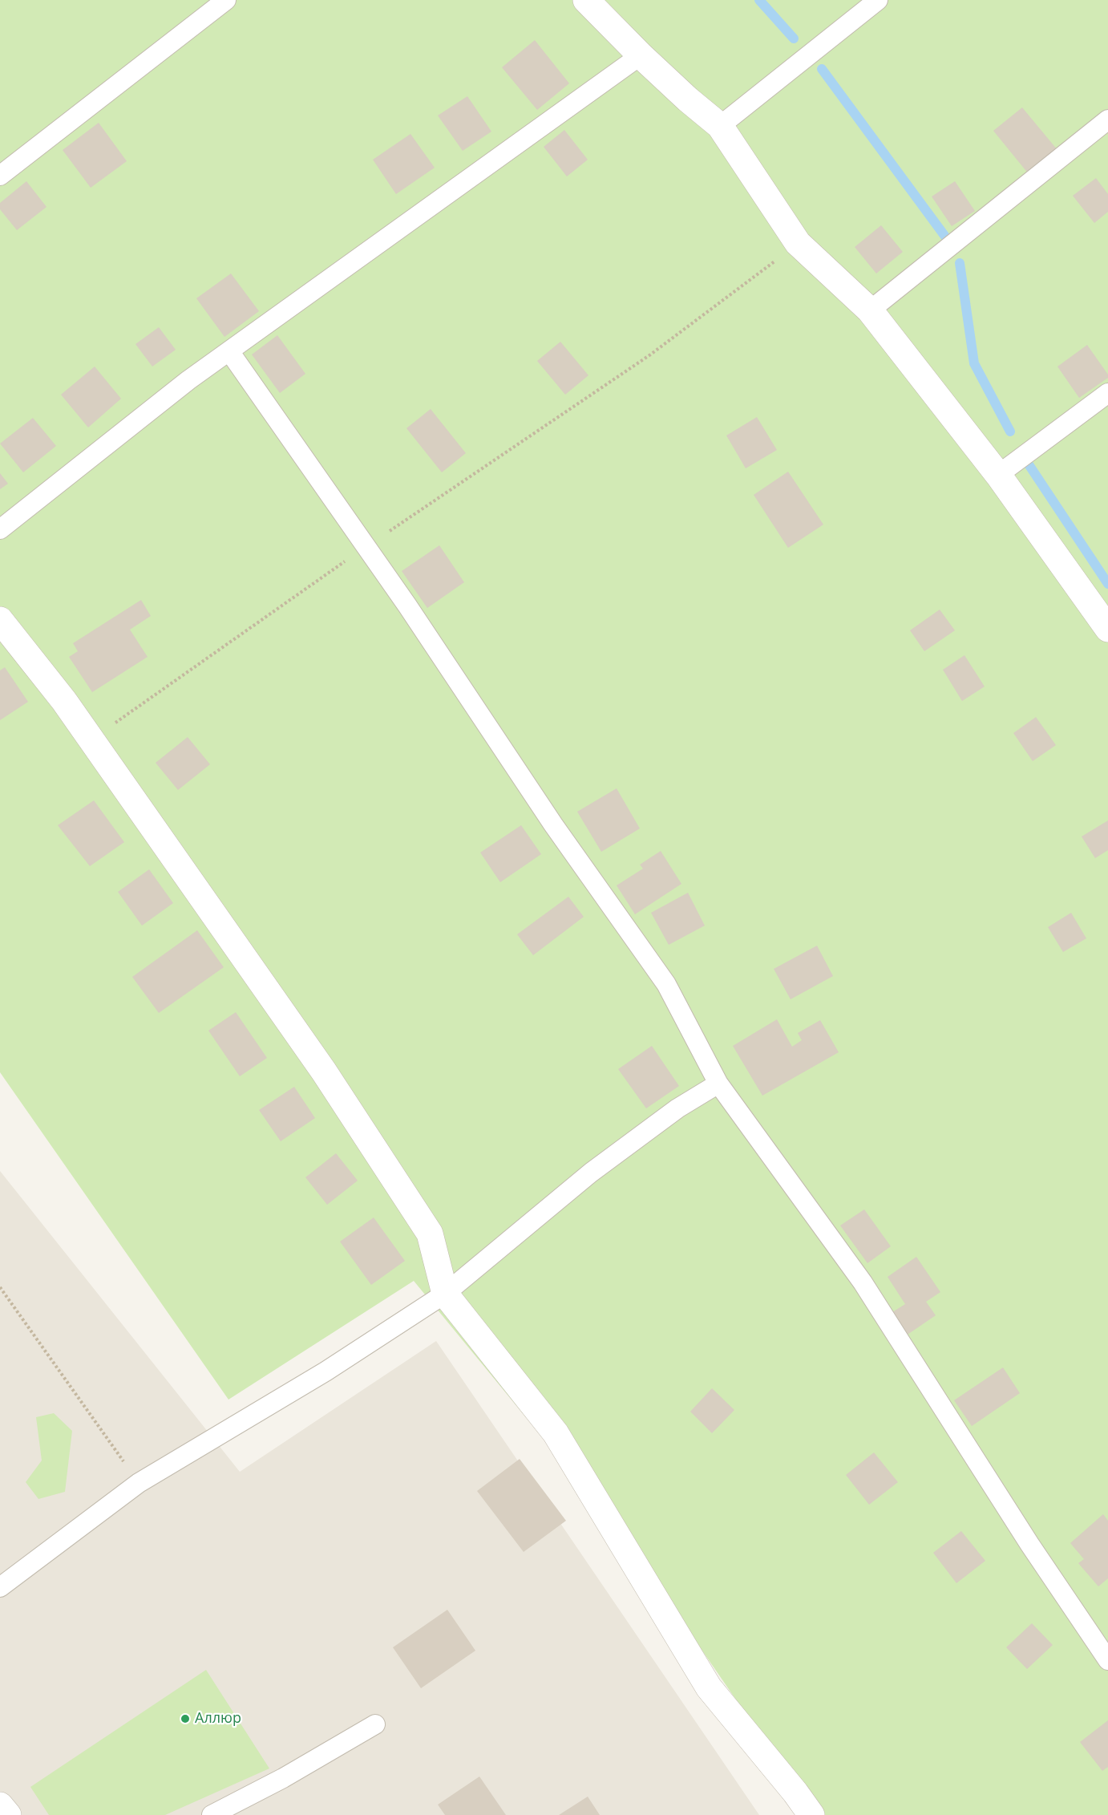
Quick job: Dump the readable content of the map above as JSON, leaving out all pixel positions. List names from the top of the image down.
{
  "places": ["Аллюр"]
}
